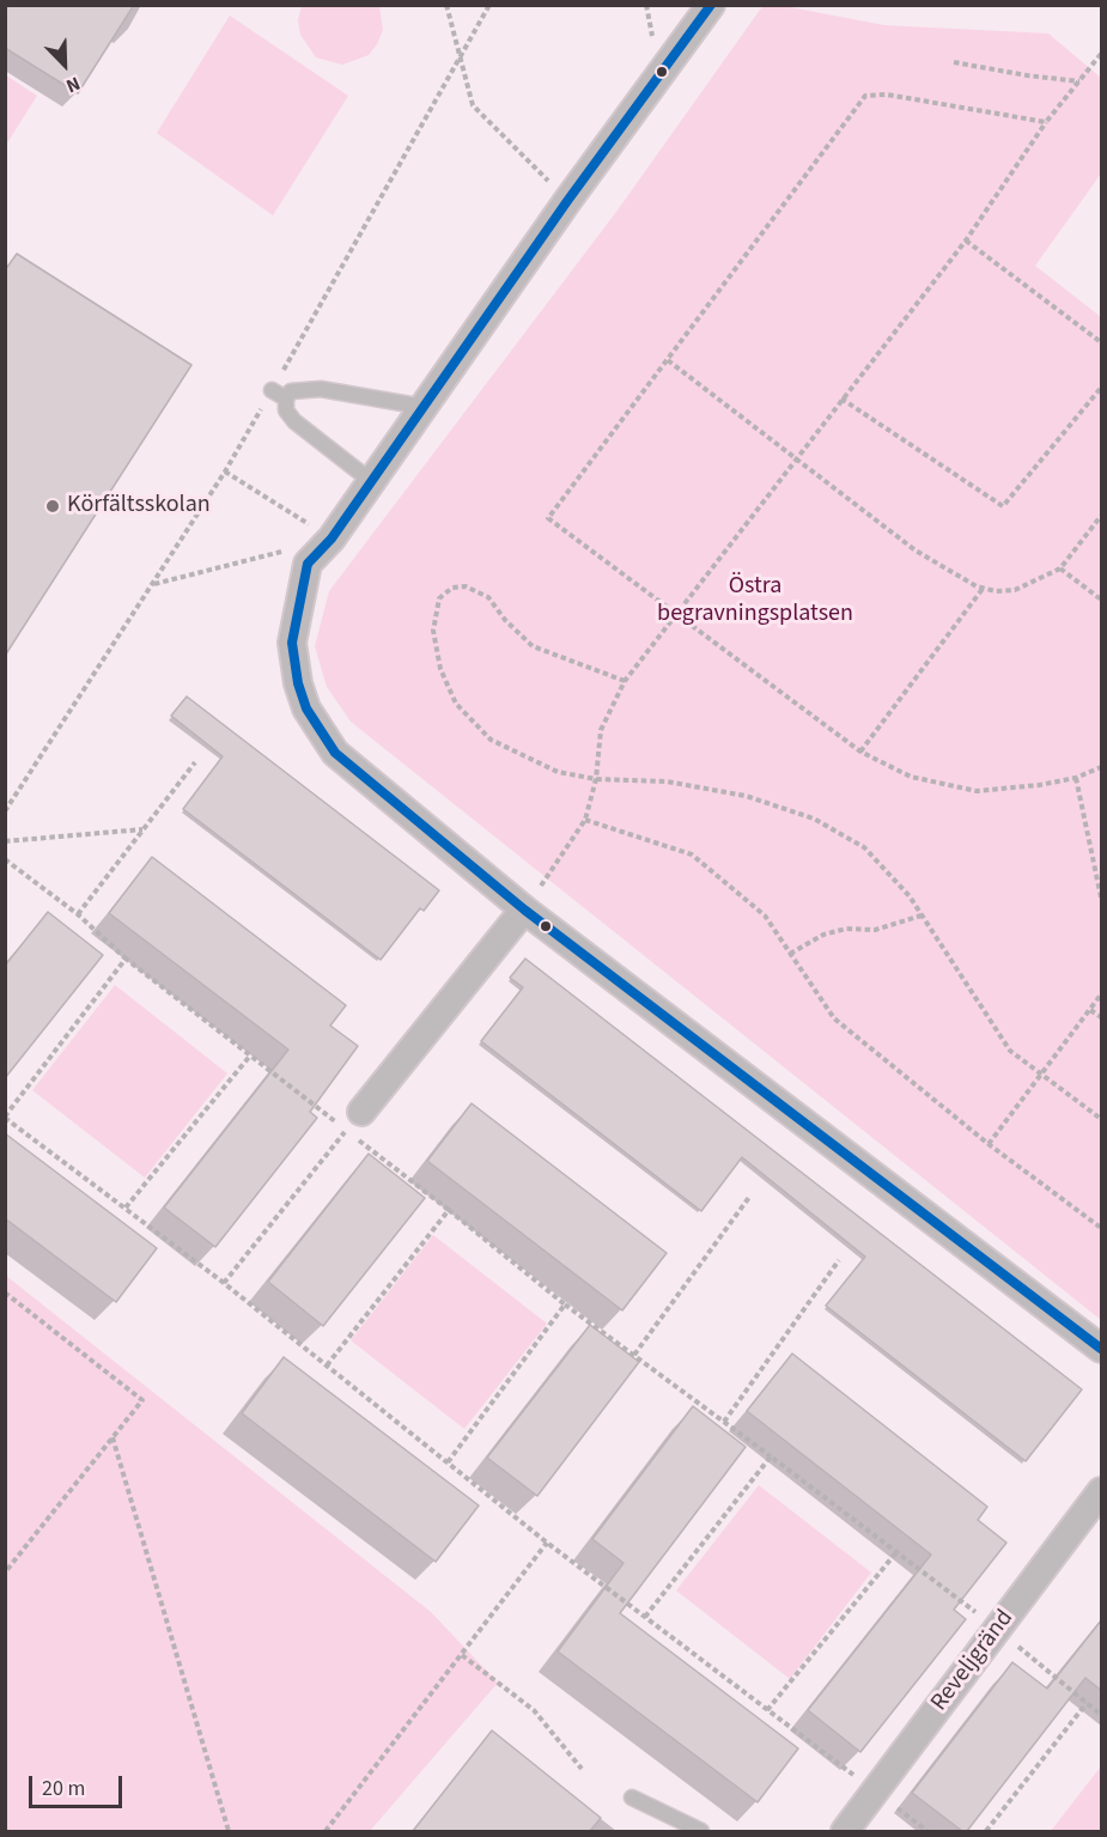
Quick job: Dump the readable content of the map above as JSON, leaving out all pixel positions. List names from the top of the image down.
{
  "streets": {
    "street": ["Reveljgränd"]
  },
  "parks": ["Östra begravningsplatsen"],
  "places": ["Körfältsskolan"],
  "scale_bar": "20 m",
  "north": "bottom right"
}
